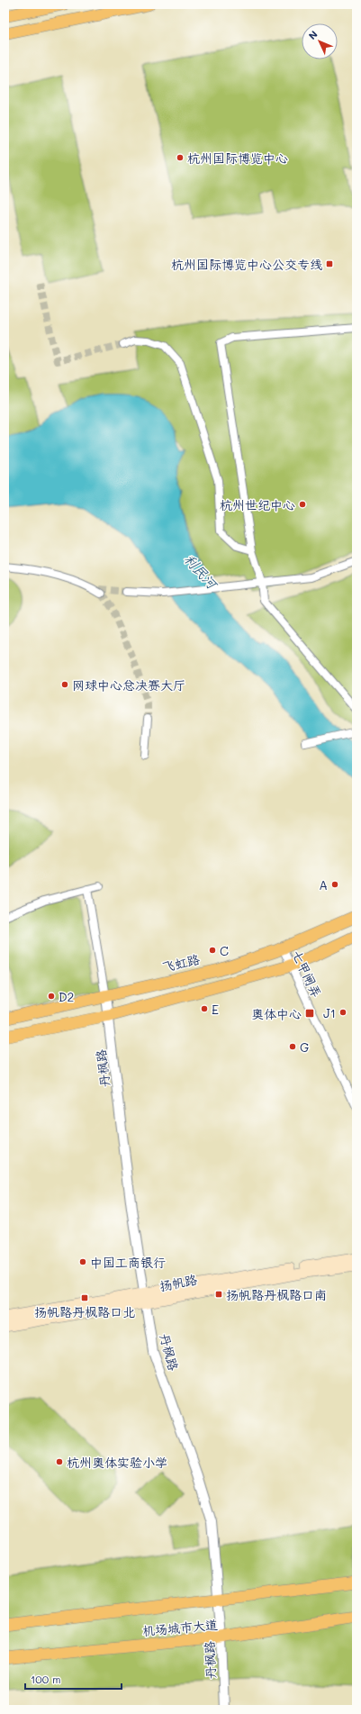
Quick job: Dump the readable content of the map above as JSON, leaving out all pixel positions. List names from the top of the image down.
{
  "streets": {
    "main road": ["飞虹路", "扬帆路", "机场城市大道"],
    "street": ["七甲闸弄", "丹枫路"]
  },
  "crossings": [
    ["飞虹路", "七甲闸弄"],
    ["飞虹路", "丹枫路"],
    ["丹枫路", "扬帆路"],
    ["丹枫路", "机场城市大道"]
  ],
  "water": ["利民河"],
  "places": {
    "other": [
      "杭州国际博览中心",
      "杭州世纪中心",
      "网球中心总决赛大厅",
      "A",
      "C",
      "D2",
      "E",
      "J1",
      "G",
      "中国工商银行",
      "杭州奥体实验小学"
    ],
    "transit": [
      "杭州国际博览中心公交专线",
      "奥体中心",
      "扬帆路丹枫路口南",
      "扬帆路丹枫路口北"
    ]
  },
  "scale_bar": "100 m",
  "north": "top left"
}
